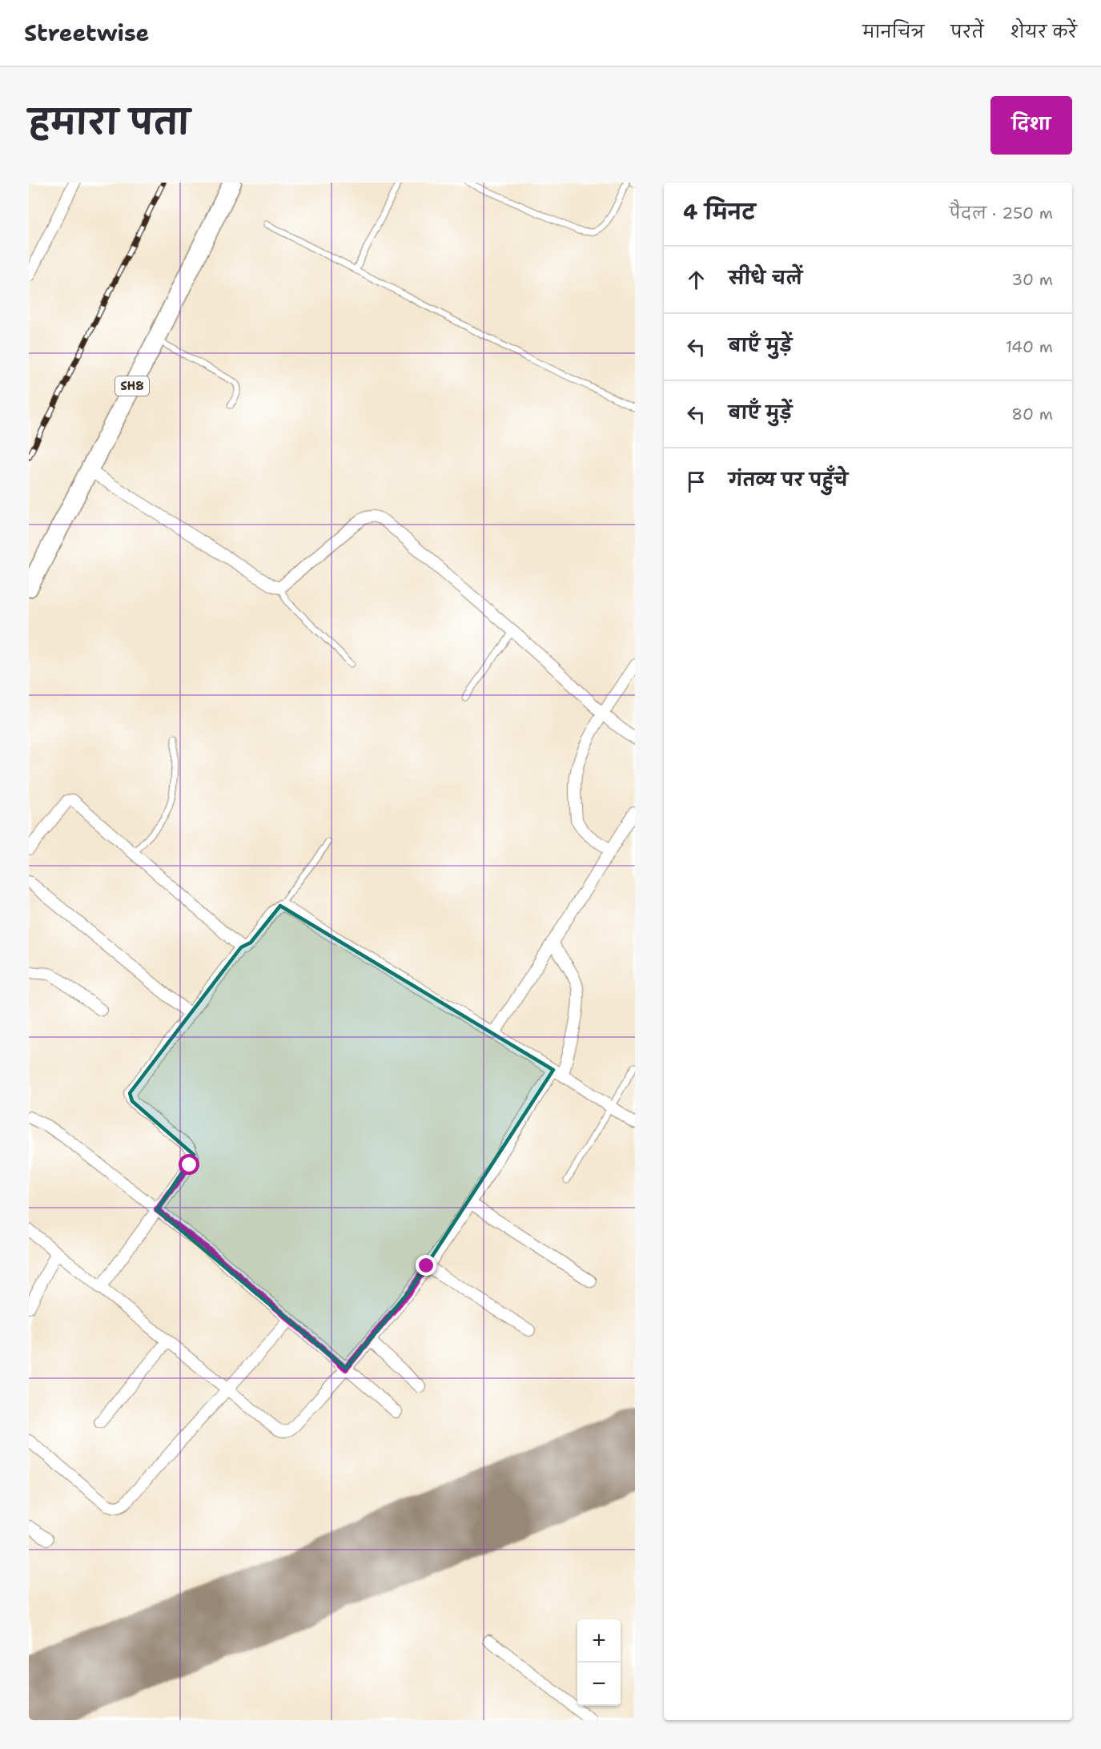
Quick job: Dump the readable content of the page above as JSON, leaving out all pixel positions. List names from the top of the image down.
{
  "streets": {
    "main road": ["SH8"]
  },
  "page": {
    "header": "Streetwise",
    "nav": ["मानचित्र", "परतें", "शेयर करें"],
    "title": "हमारा पता",
    "buttons": "दिशा",
    "heading": ["4 मिनट", "पैदल · 250 m"],
    "list": [
      ["सीधे चलें", "30 m"],
      ["बाएँ मुड़ें", "140 m"],
      ["बाएँ मुड़ें", "80 m"],
      "गंतव्य पर पहुँचे"
    ],
    "map_buttons": ["+", "−"]
  }
}
